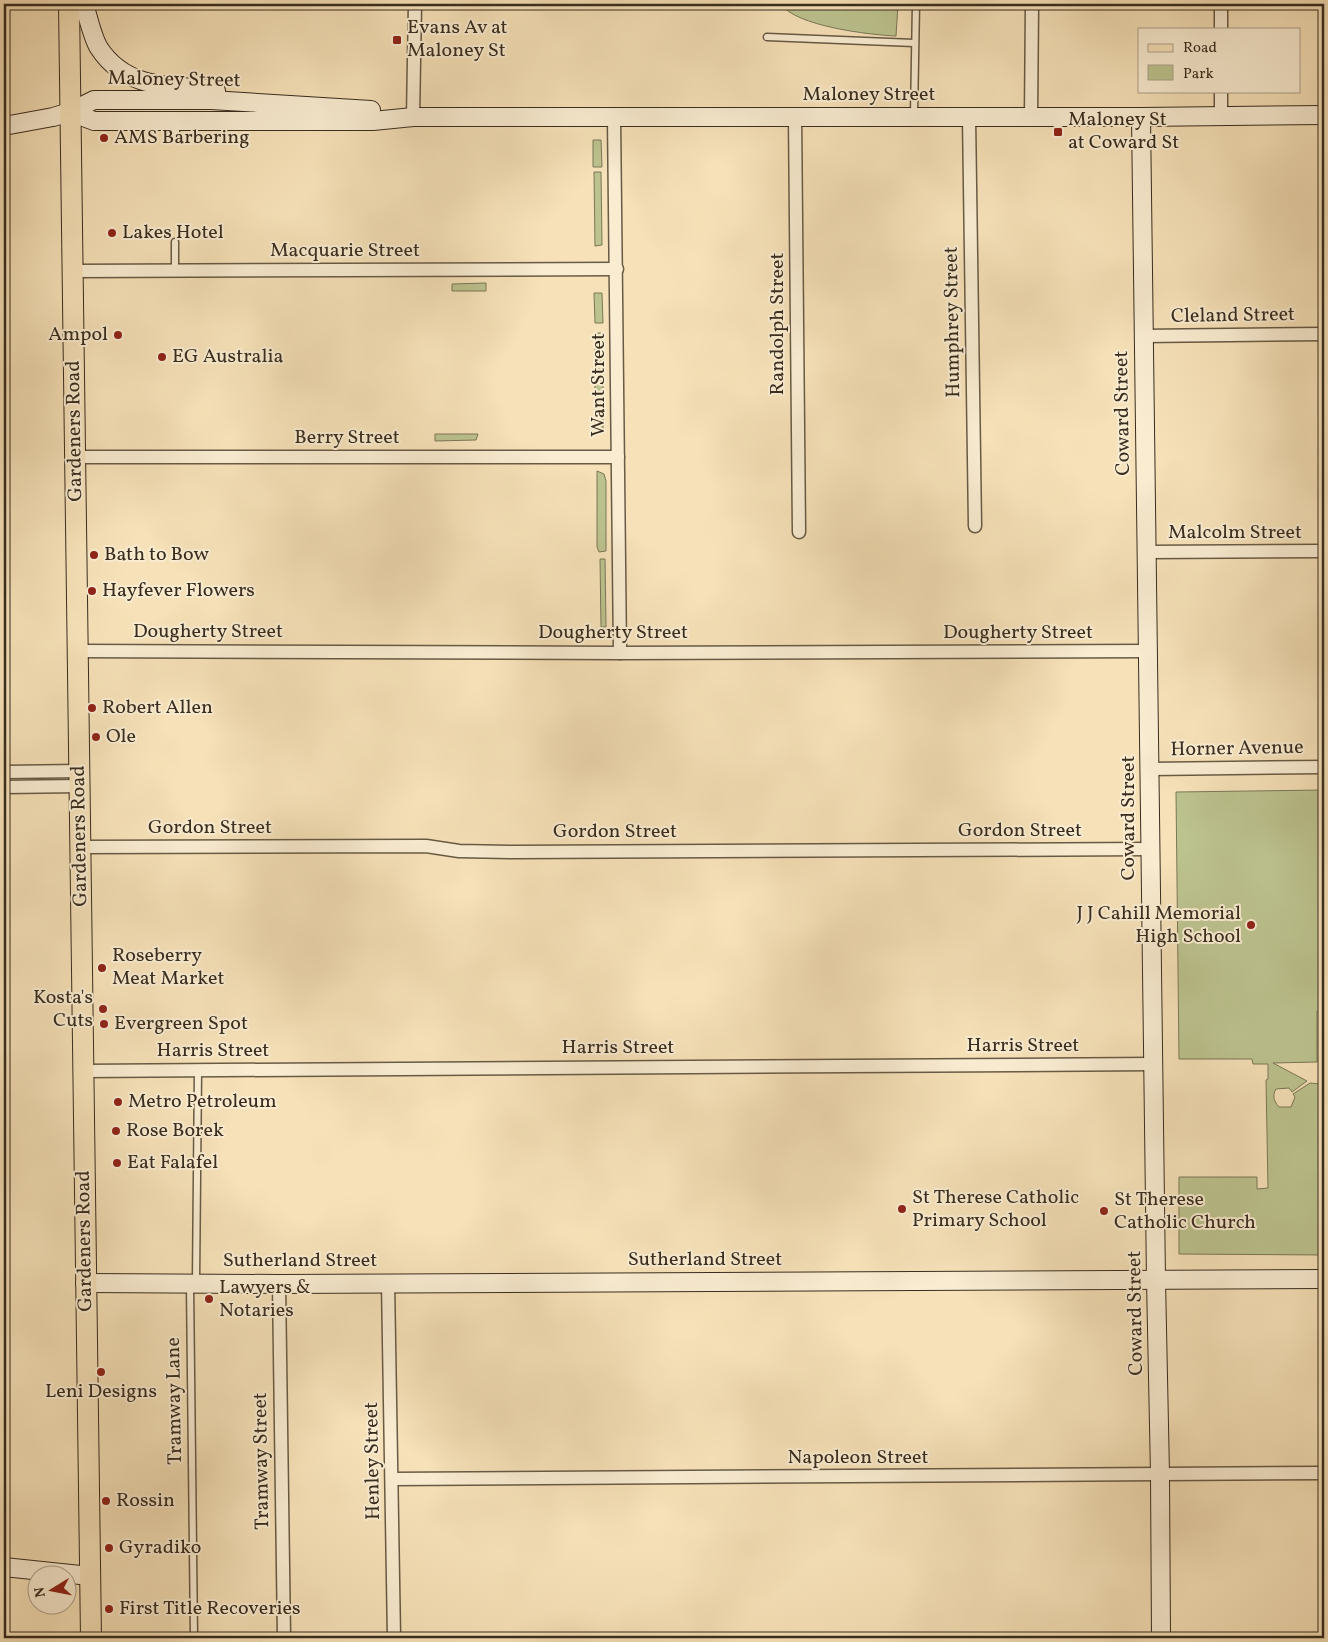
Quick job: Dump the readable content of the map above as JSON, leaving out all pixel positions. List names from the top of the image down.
{
  "streets": {
    "main road": ["Gardeners Road"],
    "street": [
      "Maloney Street",
      "Macquarie Street",
      "Cleland Street",
      "Humphrey Street",
      "Randolph Street",
      "Want Street",
      "Coward Street",
      "Berry Street",
      "Malcolm Street",
      "Dougherty Street",
      "Horner Avenue",
      "Gordon Street",
      "Harris Street",
      "Sutherland Street",
      "Napoleon Street",
      "Tramway Street",
      "Henley Street"
    ],
    "lane": ["Tramway Lane"]
  },
  "crossings": [
    ["Maloney Street", "Humphrey Street"],
    ["Maloney Street", "Randolph Street"],
    ["Maloney Street", "Want Street"],
    ["Maloney Street", "Coward Street"],
    ["Maloney Street", "Gardeners Road"],
    ["Macquarie Street", "Want Street"],
    ["Macquarie Street", "Gardeners Road"],
    ["Cleland Street", "Coward Street"],
    ["Want Street", "Berry Street"],
    ["Want Street", "Dougherty Street"],
    ["Coward Street", "Malcolm Street"],
    ["Coward Street", "Dougherty Street"],
    ["Coward Street", "Horner Avenue"],
    ["Coward Street", "Gordon Street"],
    ["Coward Street", "Harris Street"],
    ["Coward Street", "Sutherland Street"],
    ["Coward Street", "Napoleon Street"],
    ["Gardeners Road", "Berry Street"],
    ["Gardeners Road", "Dougherty Street"],
    ["Gardeners Road", "Gordon Street"],
    ["Gardeners Road", "Harris Street"],
    ["Gardeners Road", "Sutherland Street"],
    ["Harris Street", "Tramway Lane"],
    ["Sutherland Street", "Tramway Lane"],
    ["Sutherland Street", "Tramway Street"],
    ["Sutherland Street", "Henley Street"],
    ["Napoleon Street", "Henley Street"]
  ],
  "places": {
    "transit": ["Evans Av at Maloney St", "Maloney St at Coward St"],
    "other": [
      "AMS Barbering",
      "Lakes Hotel",
      "Ampol",
      "EG Australia",
      "Bath to Bow",
      "Hayfever Flowers",
      "Robert Allen",
      "Ole",
      "J J Cahill Memorial High School",
      "Roseberry Meat Market",
      "Kosta's Cuts",
      "Evergreen Spot",
      "Metro Petroleum",
      "Rose Borek",
      "Eat Falafel",
      "St Therese Catholic Primary School",
      "St Therese Catholic Church",
      "Lawyers & Notaries",
      "Leni Designs",
      "Rossin",
      "Gyradiko",
      "First Title Recoveries"
    ]
  },
  "legend": ["Road", "Park"],
  "north": "left"
}
